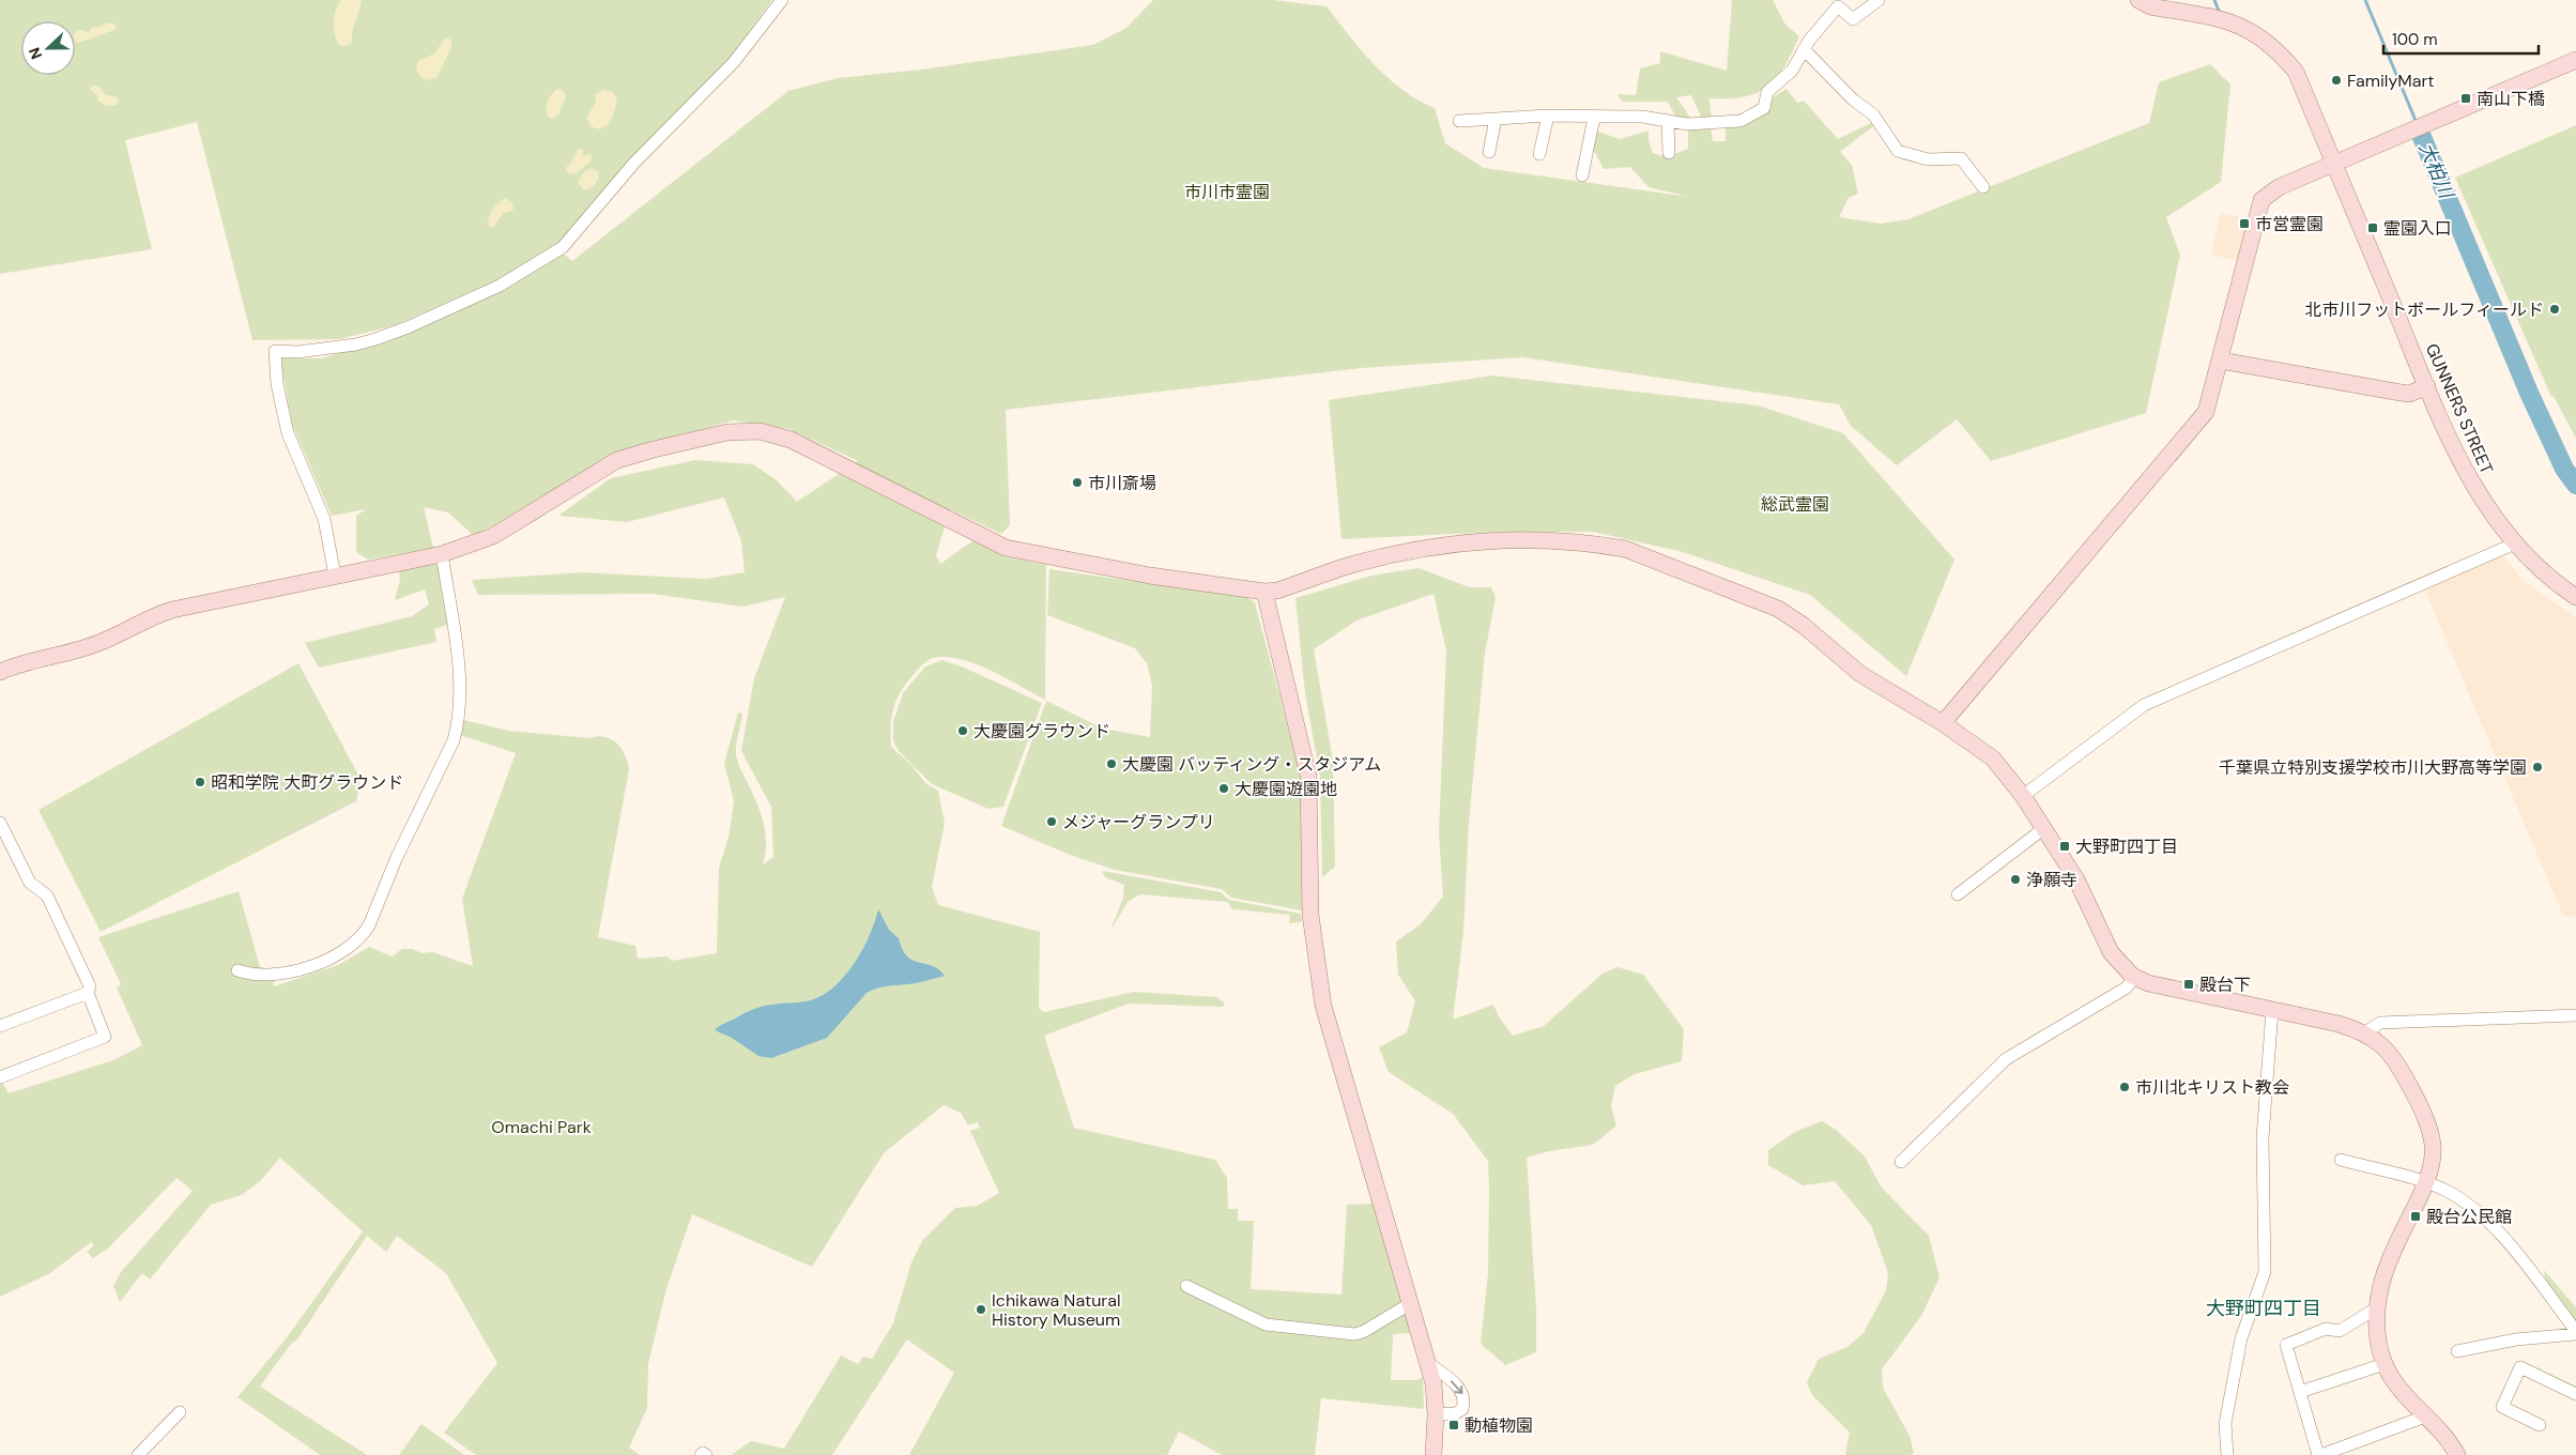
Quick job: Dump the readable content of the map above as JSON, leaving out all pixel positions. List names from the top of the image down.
{
  "streets": {
    "street": ["GUNNERS STREET"]
  },
  "districts": ["大野町四丁目"],
  "water": ["大柏川"],
  "parks": ["市川市霊園", "総武霊園", "Omachi Park"],
  "places": {
    "other": [
      "FamilyMart",
      "北市川フットボールフィールド",
      "市川斎場",
      "大慶園グラウンド",
      "大慶園 バッティング・スタジアム",
      "千葉県立特別支援学校市川大野高等学園",
      "昭和学院 大町グラウンド",
      "大慶園遊園地",
      "メジャーグランプリ",
      "浄願寺",
      "市川北キリスト教会",
      "Ichikawa Natural History Museum"
    ],
    "transit": [
      "南山下橋",
      "市営霊園",
      "霊園入口",
      "大野町四丁目",
      "殿台下",
      "殿台公民館",
      "動植物園"
    ]
  },
  "scale_bar": "100 m",
  "north": "left"
}
